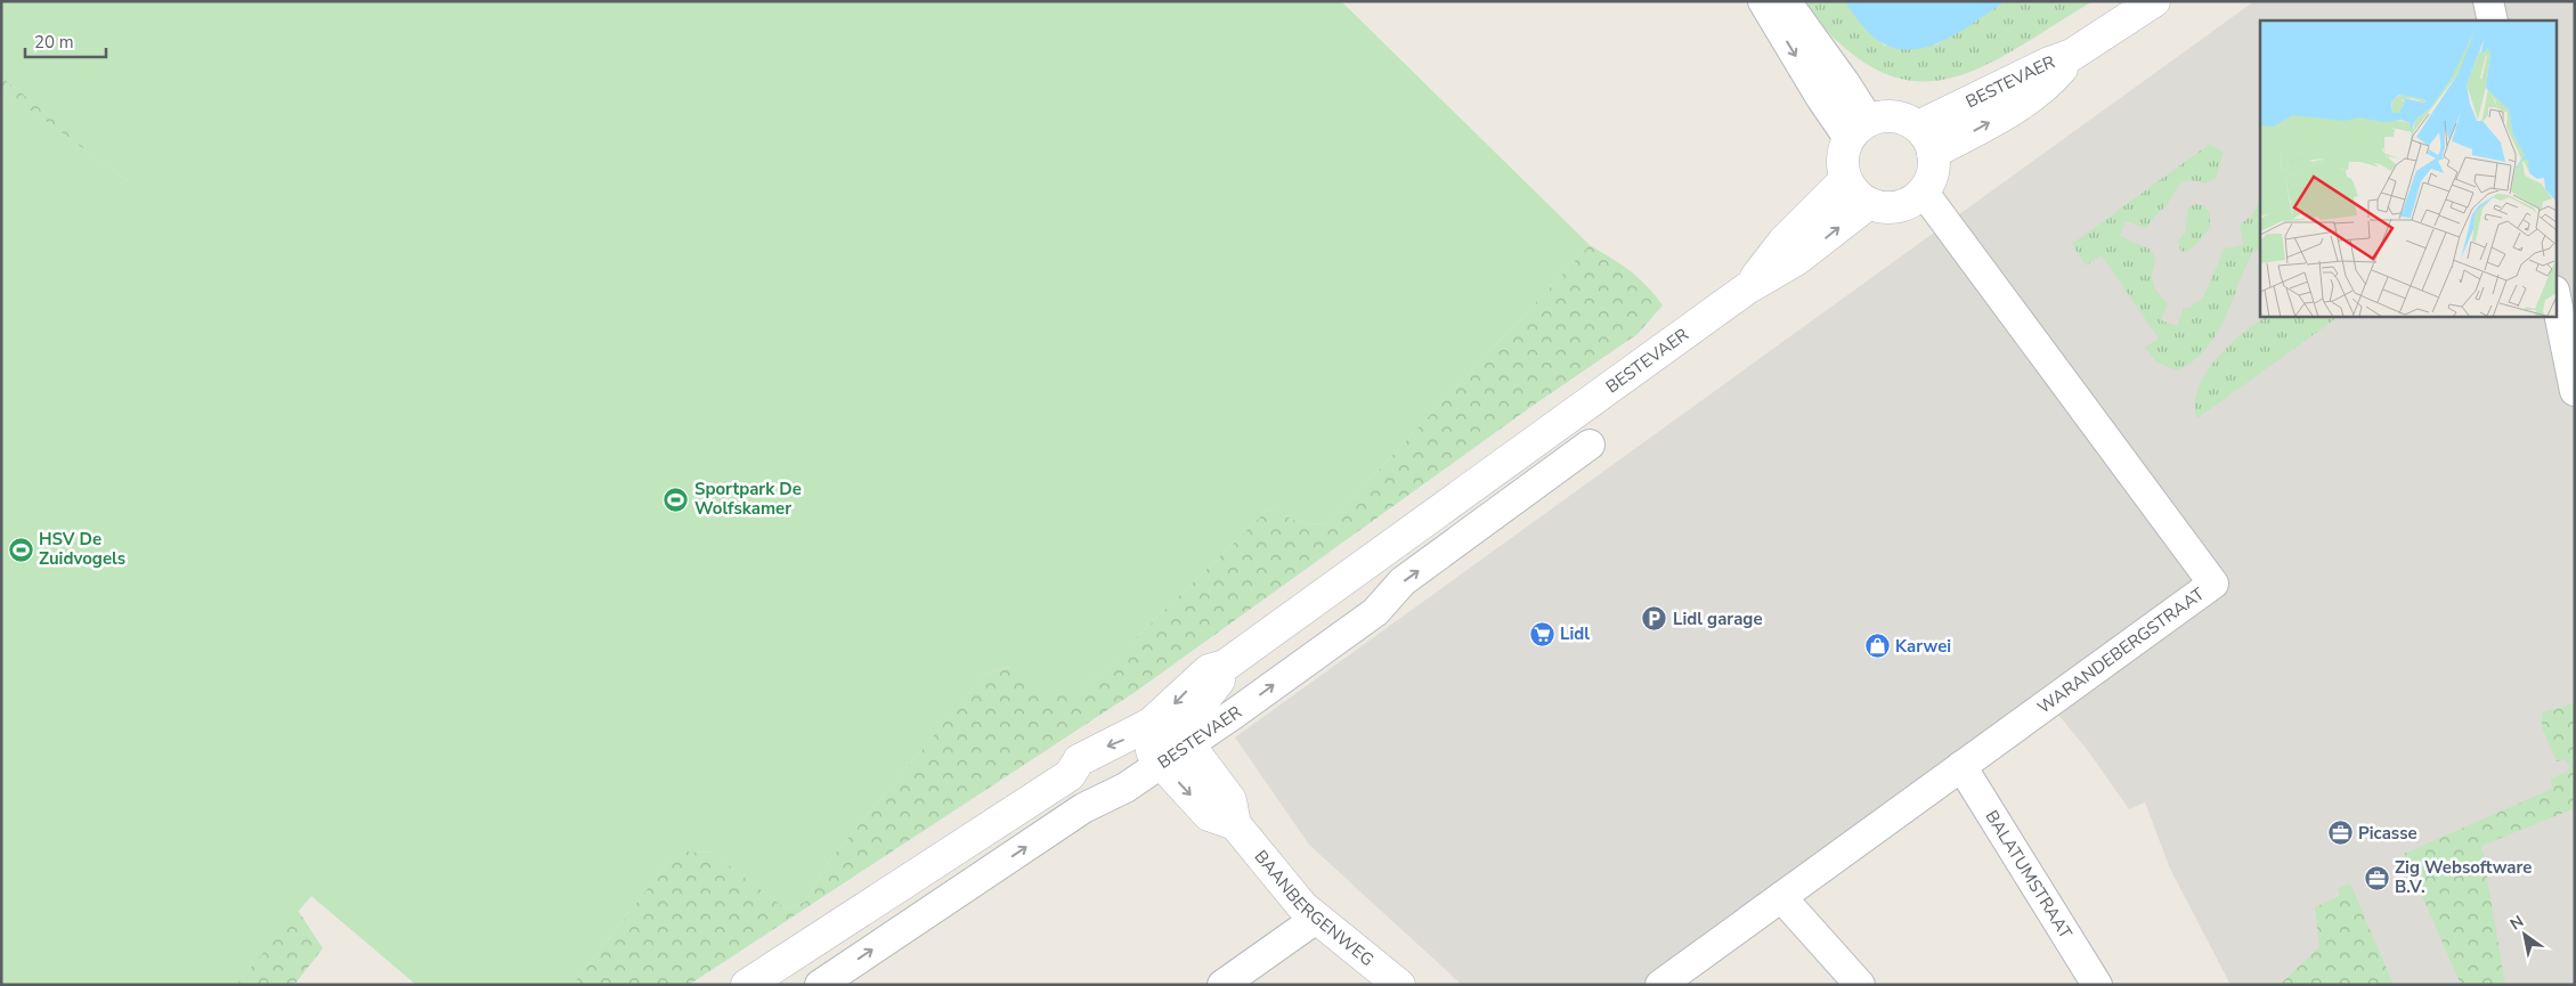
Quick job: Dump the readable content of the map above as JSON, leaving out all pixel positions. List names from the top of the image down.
{
  "streets": {
    "street": [
      "BESTEVAER",
      "WARANDEBERGSTRAAT",
      "BALATUMSTRAAT",
      "BAANBERGENWEG"
    ]
  },
  "crossings": [
    ["BESTEVAER", "WARANDEBERGSTRAAT"],
    ["BESTEVAER", "BAANBERGENWEG"],
    ["WARANDEBERGSTRAAT", "BALATUMSTRAAT"]
  ],
  "places": {
    "sports": ["Sportpark De Wolfskamer", "HSV De Zuidvogels"],
    "parking": ["Lidl garage"],
    "supermarket": ["Lidl"],
    "shop": ["Karwei"],
    "office": ["Picasse", "Zig Websoftware B.V."]
  },
  "scale_bar": "20 m",
  "north": "top left"
}
